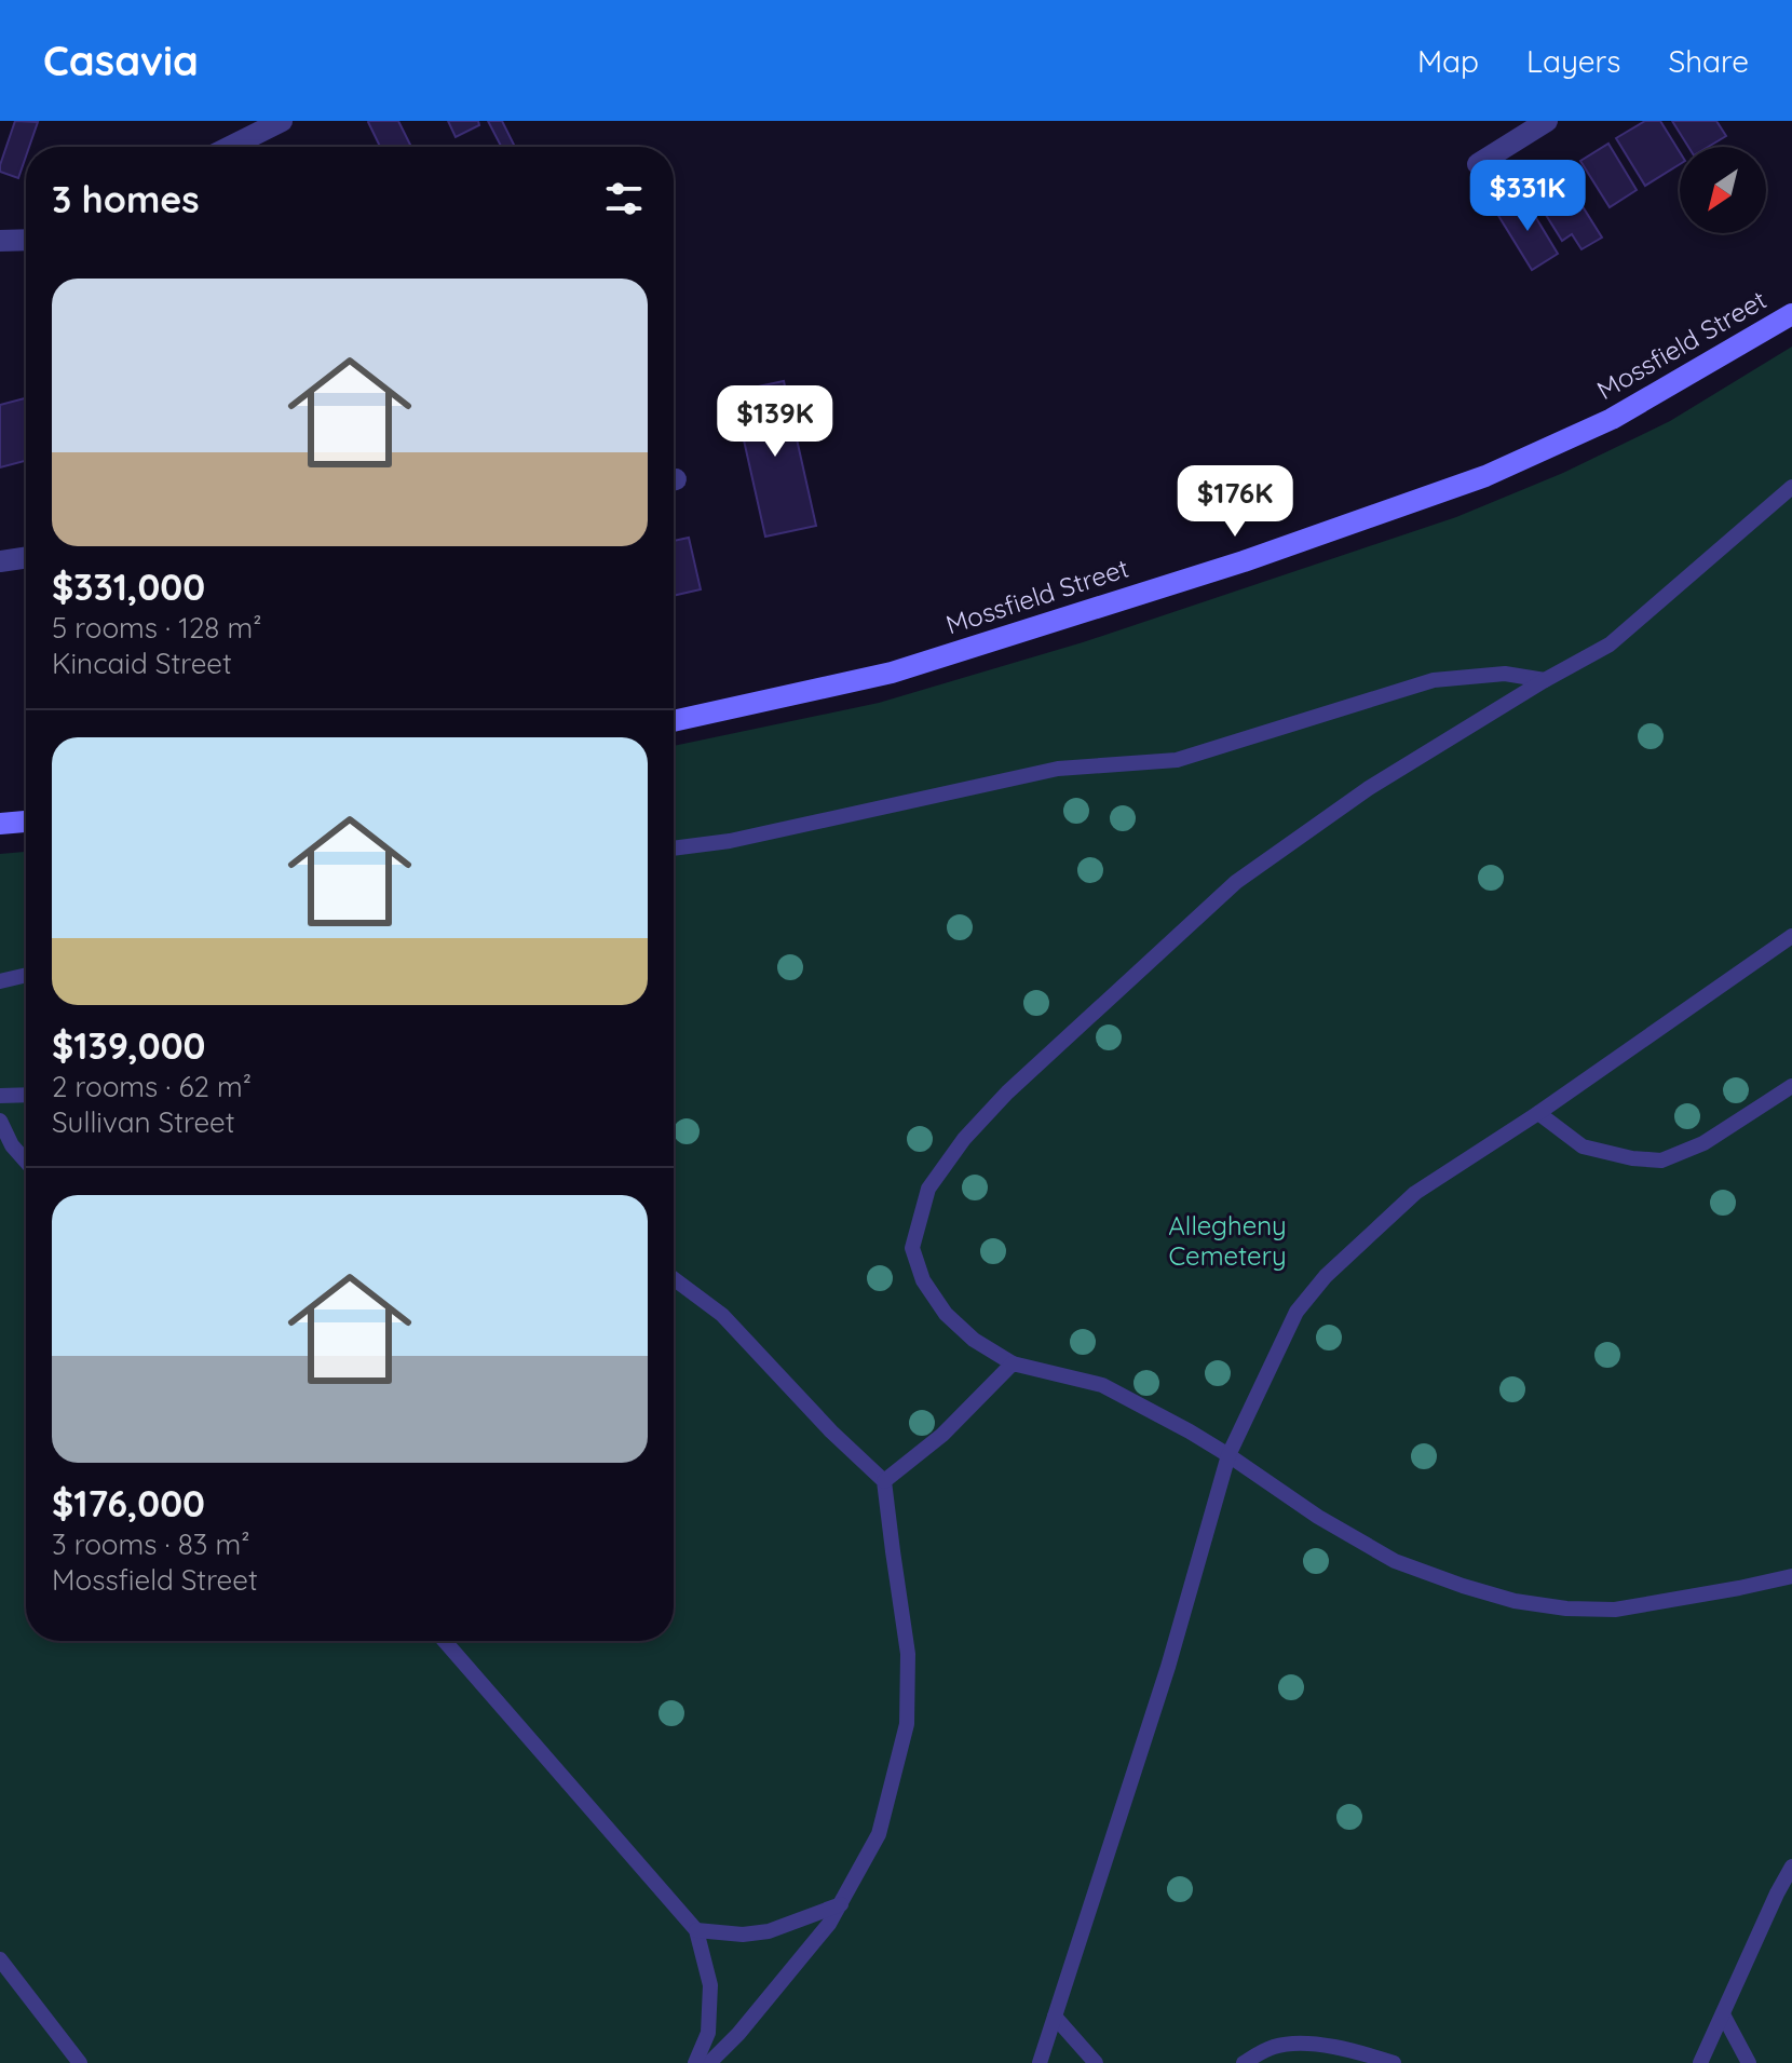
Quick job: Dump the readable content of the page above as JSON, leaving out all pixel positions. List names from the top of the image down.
{
  "streets": {
    "street": ["Mossfield Street"]
  },
  "parks": ["Allegheny Cemetery"],
  "north": "bottom left",
  "page": {
    "header": "Casavia",
    "nav": ["Map", "Layers", "Share"],
    "heading": "3 homes",
    "price": ["$331K", "$139K", "$176K"],
    "list": [
      {
        "name": "$331,000",
        "note": "5 rooms · 128 m² · Kincaid Street"
      },
      {
        "name": "$139,000",
        "note": "2 rooms · 62 m² · Sullivan Street"
      },
      {
        "name": "$176,000",
        "note": "3 rooms · 83 m² · Mossfield Street"
      }
    ]
  }
}
